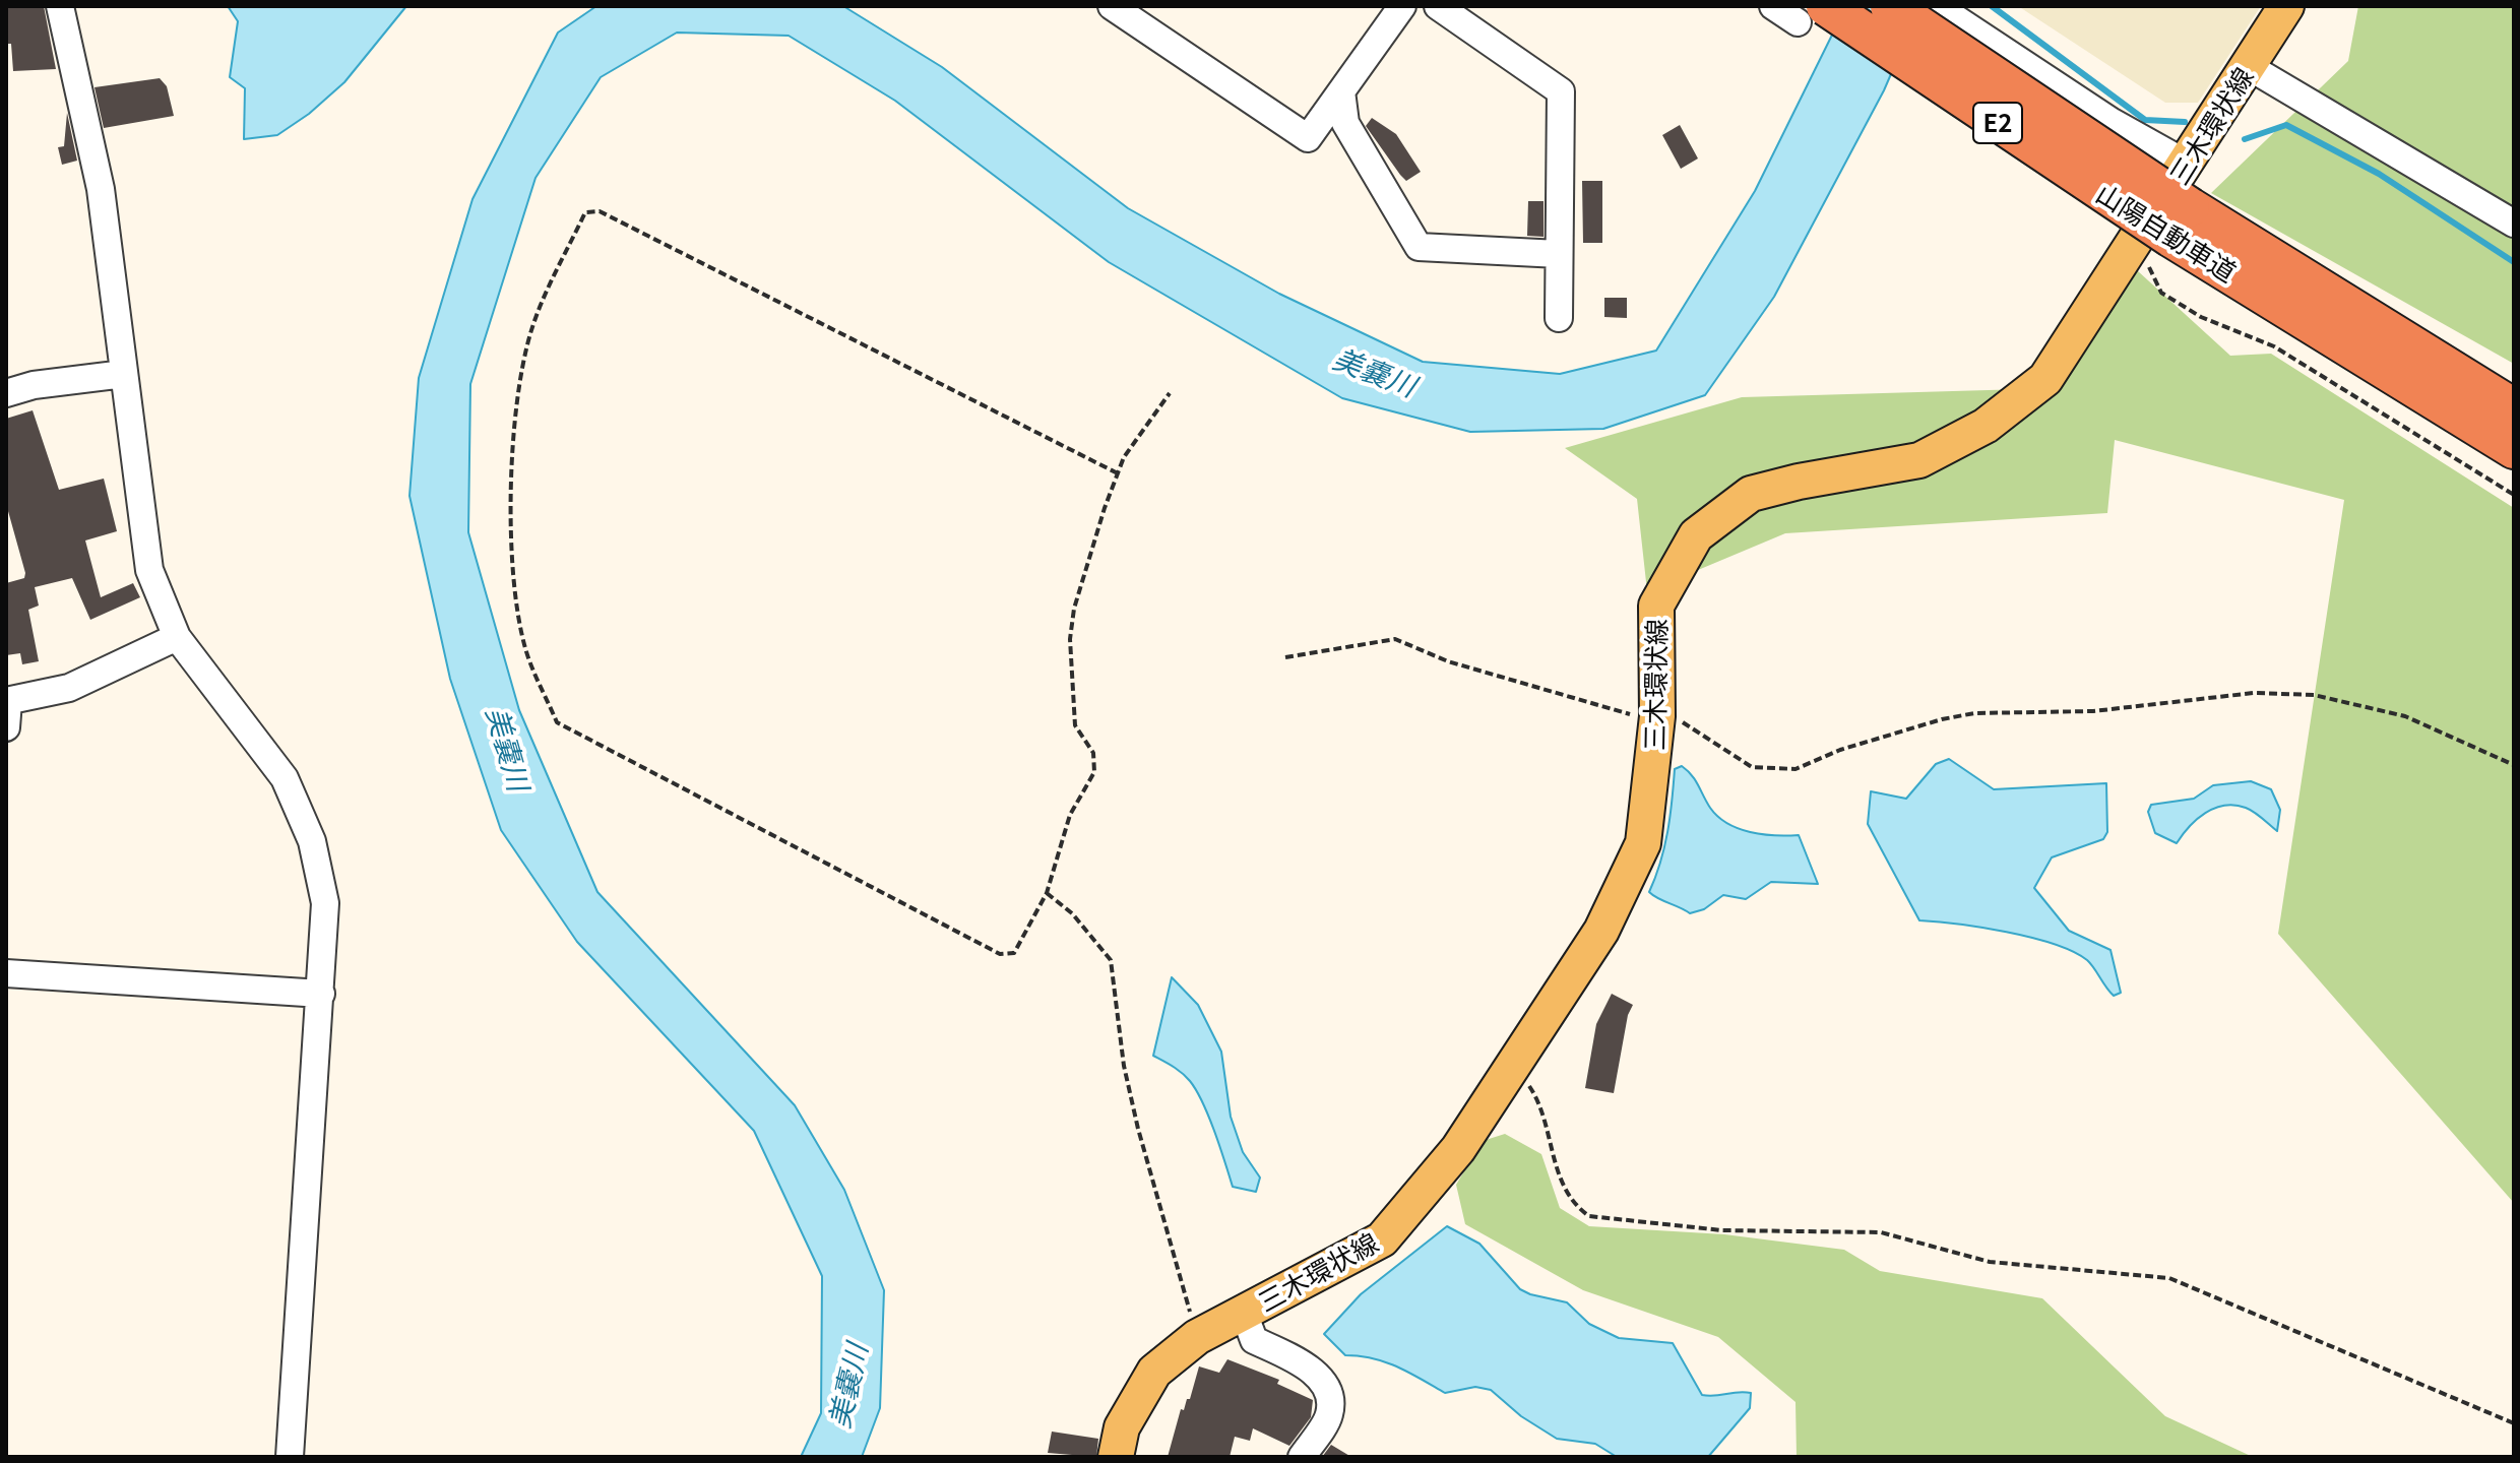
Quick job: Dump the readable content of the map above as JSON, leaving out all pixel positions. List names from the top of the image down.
{
  "streets": {
    "highway": ["E2", "山陽自動車道"],
    "main road": ["三木環状線"]
  },
  "water": ["美嚢川"]
}
